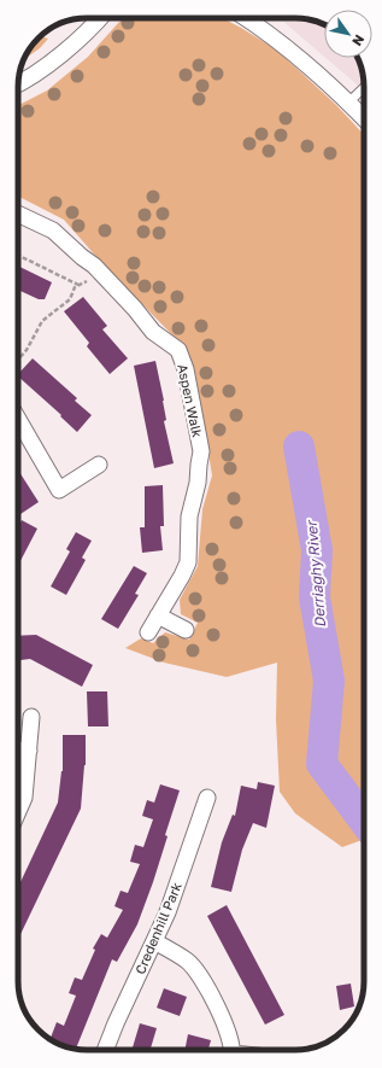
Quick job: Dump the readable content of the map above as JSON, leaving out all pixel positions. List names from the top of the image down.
{
  "streets": {
    "street": ["Aspen Walk", "Credenhill Park"]
  },
  "water": ["Derriaghy River"],
  "north": "bottom right"
}
